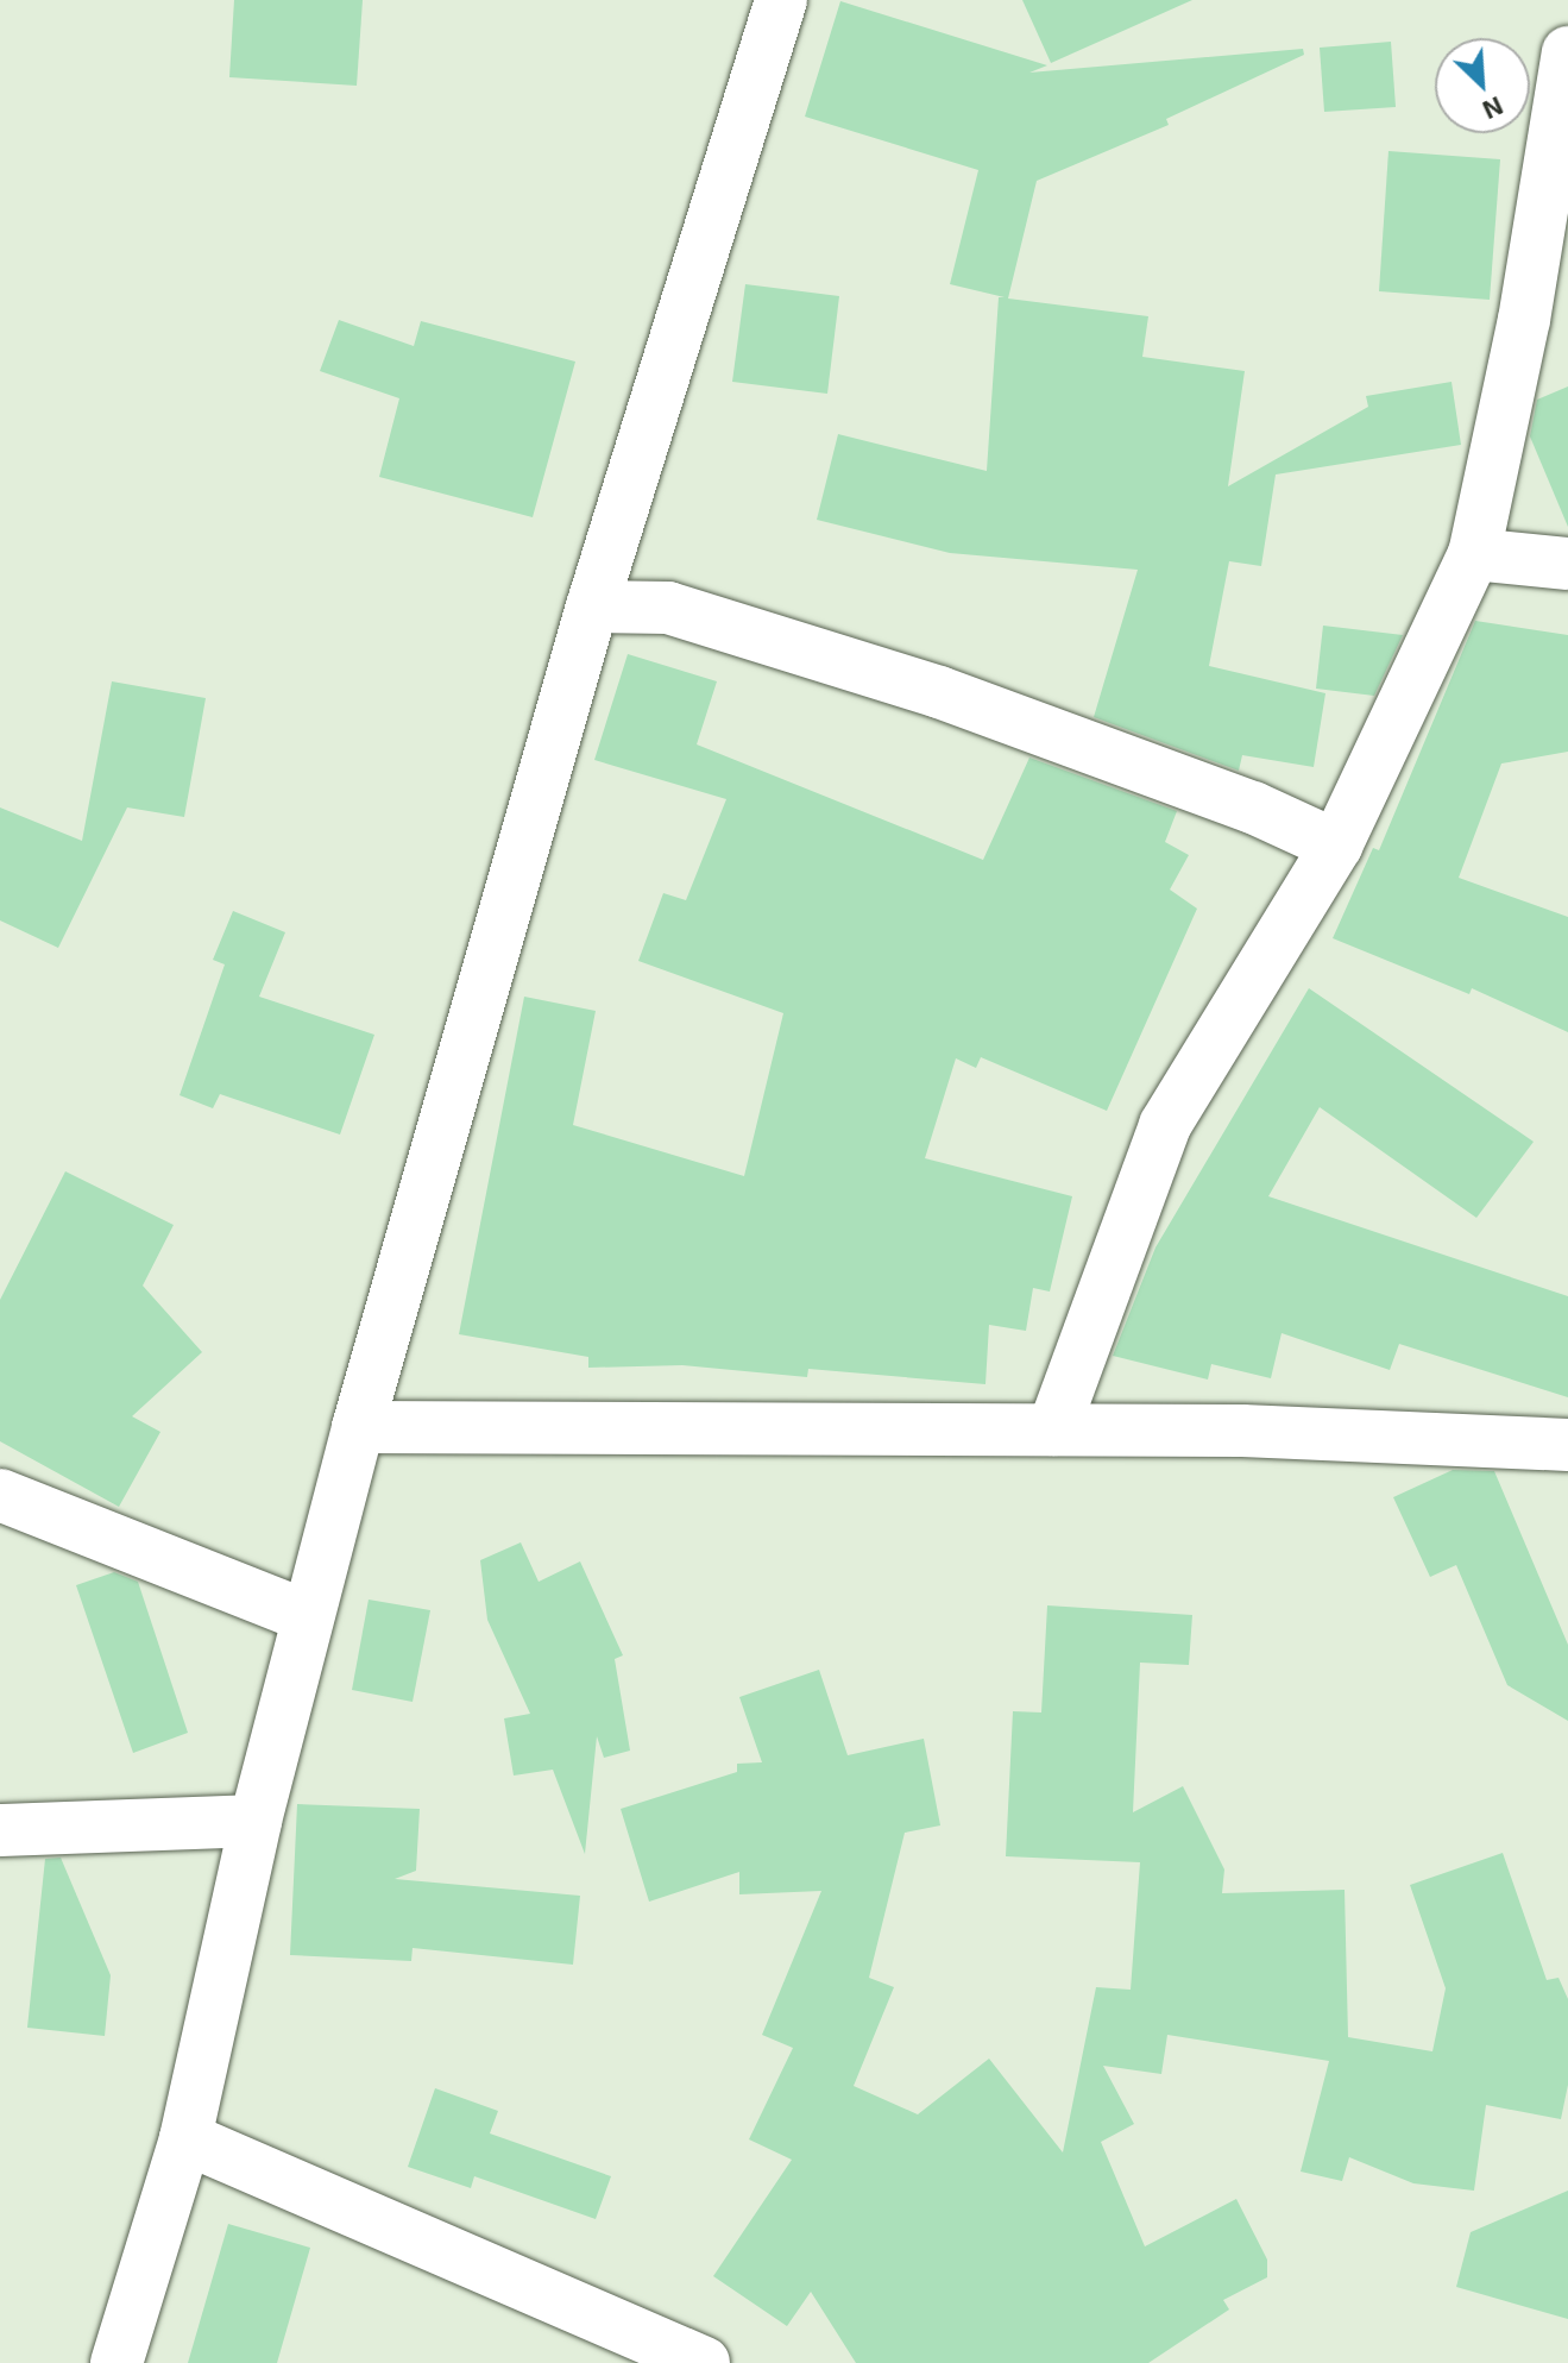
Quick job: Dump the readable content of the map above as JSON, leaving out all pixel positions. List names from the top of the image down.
{
  "north": "bottom right"
}
